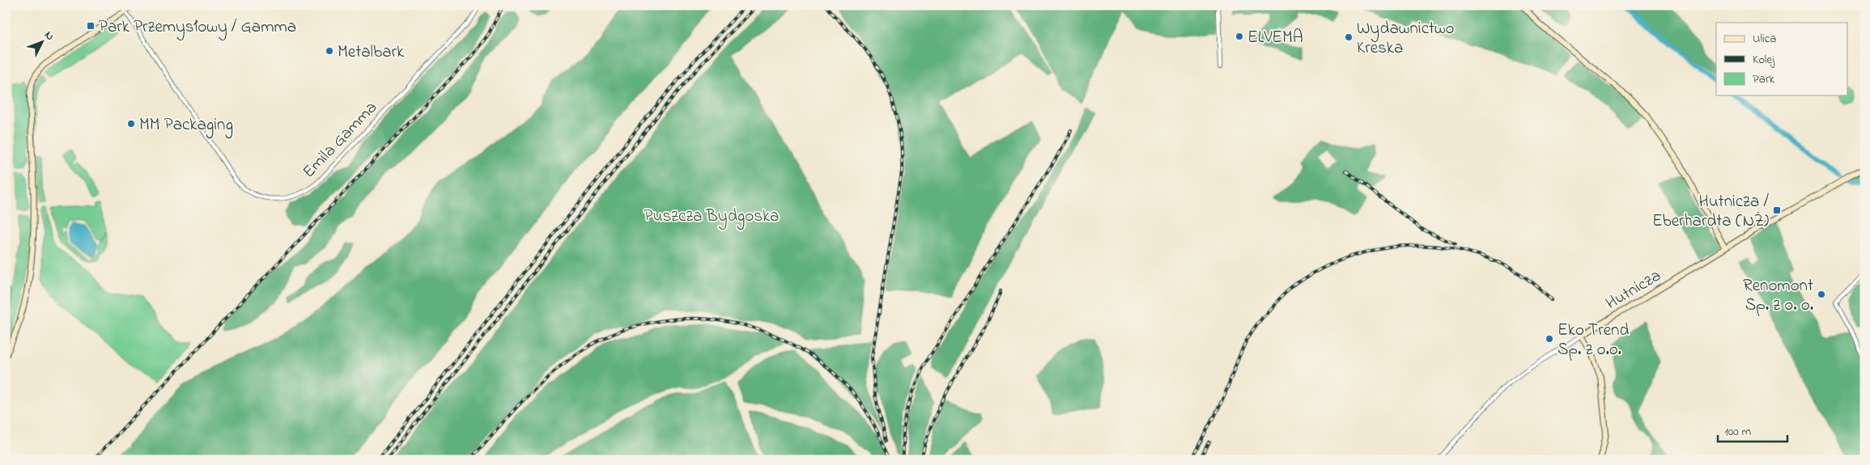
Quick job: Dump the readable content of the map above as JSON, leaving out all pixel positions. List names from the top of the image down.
{
  "streets": {
    "street": ["Emila Gamma", "Hutnicza"]
  },
  "parks": ["Puszcza Bydgoska"],
  "places": {
    "transit": ["Park Przemysłowy / Gamma", "Hutnicza / Eberhardta (NŻ)"],
    "other": [
      "ELVEMA",
      "Wydawnictwo Kreska",
      "Metalbark",
      "MM Packaging",
      "Renomont Sp. z o. o.",
      "Eko Trend Sp. z o.o."
    ]
  },
  "legend": ["Ulica", "Kolej", "Park"],
  "scale_bar": "100 m",
  "north": "top right"
}
